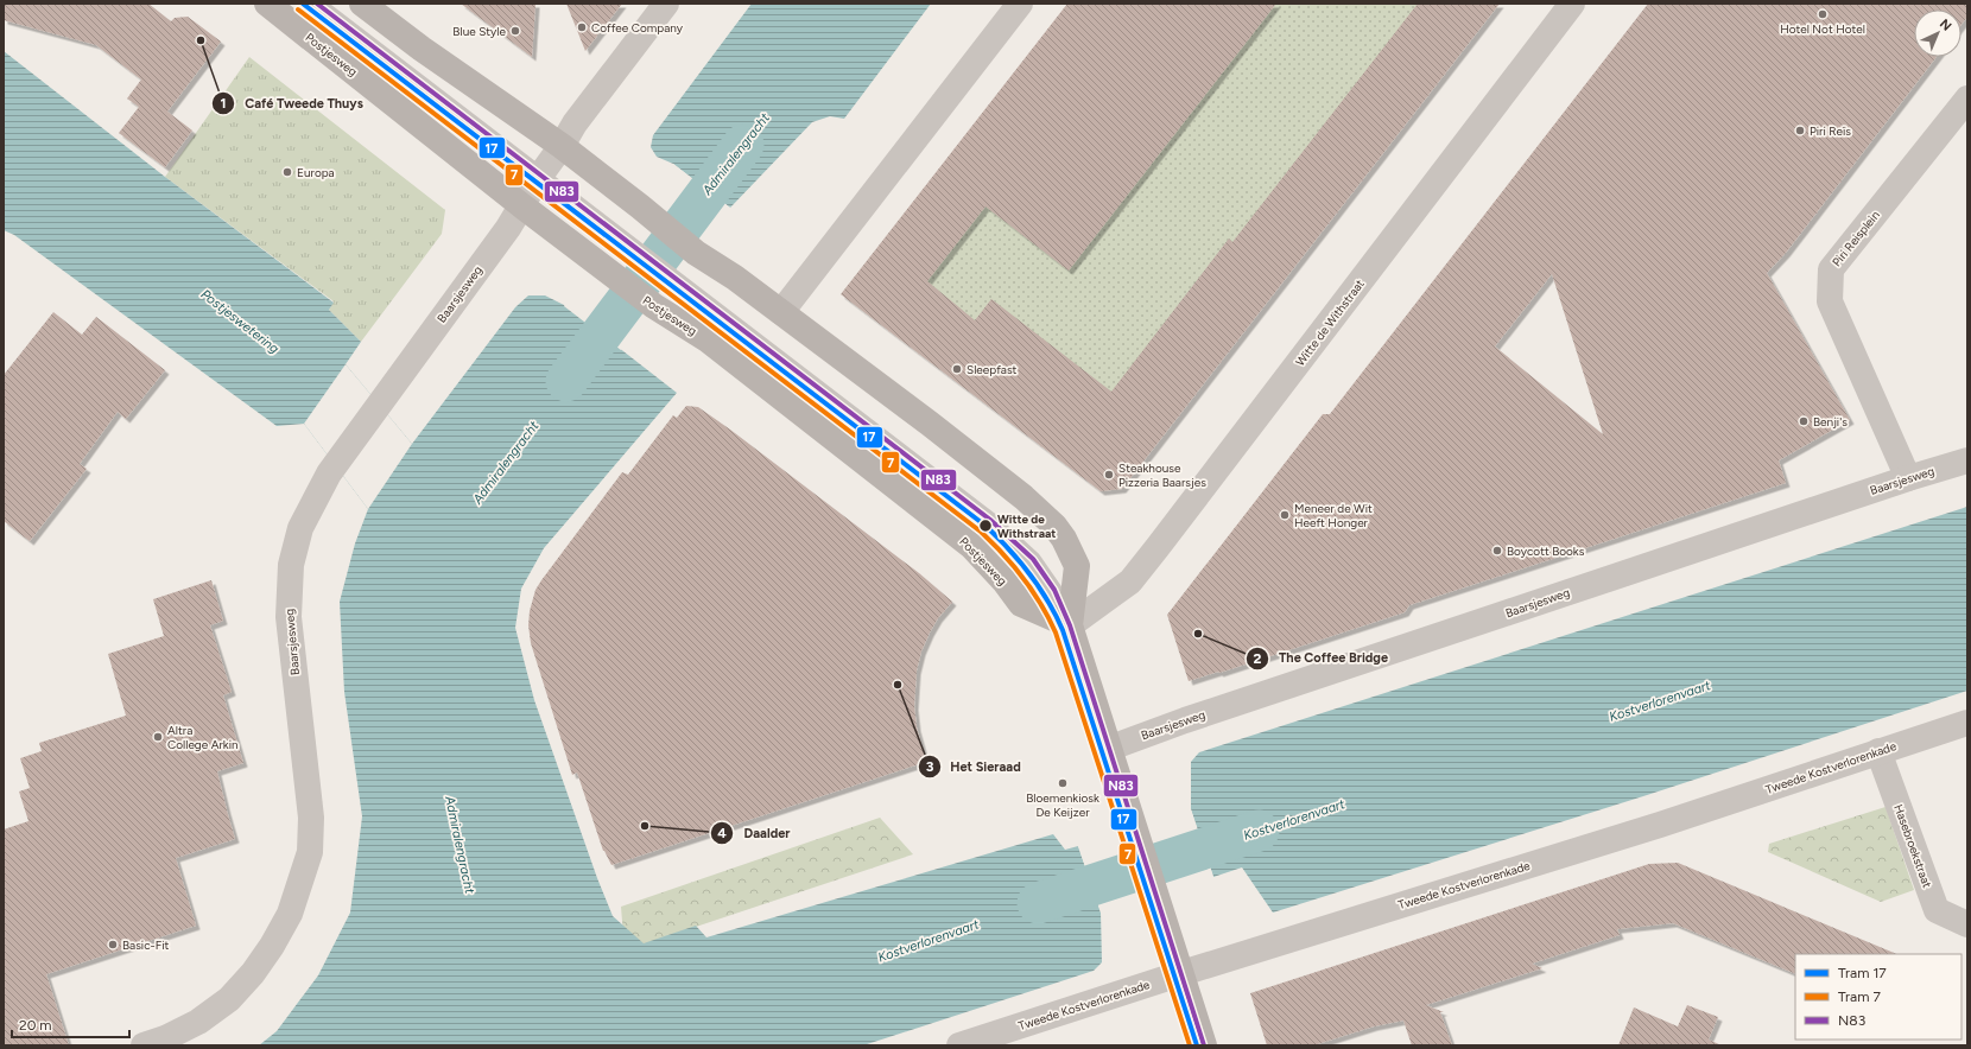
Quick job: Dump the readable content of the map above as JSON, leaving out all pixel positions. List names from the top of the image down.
{
  "streets": {
    "street": [
      "Postjesweg",
      "Piri Reisplein",
      "Baarsjesweg",
      "Witte de Withstraat",
      "Tweede Kostverlorenkade",
      "Hasebroekstraat"
    ]
  },
  "crossings": [
    ["Postjesweg", "Baarsjesweg"],
    ["Postjesweg", "Witte de Withstraat"],
    ["Piri Reisplein", "Baarsjesweg"],
    ["Tweede Kostverlorenkade", "Hasebroekstraat"]
  ],
  "water": ["Admiralengracht", "Postjeswetering", "Kostverlorenvaart"],
  "places": [
    "Hotel Not Hotel",
    "Coffee Company",
    "Blue Style",
    "Café Tweede Thuys",
    "Piri Reïs",
    "Europa",
    "Sleepfast",
    "Benji's",
    "Steakhouse Pizzeria Baarsjes",
    "Meneer de Wit Heeft Honger",
    "Witte de Withstraat",
    "Boycott Books",
    "The Coffee Bridge",
    "Het Sieraad",
    "Altra College Arkin",
    "Bloemenkiosk De Keijzer",
    "Daalder",
    "Basic-Fit"
  ],
  "lines": ["tram line 17", "transit line N83", "tram line 7"],
  "legend": ["Tram 17", "Tram 7", "N83"],
  "scale_bar": "20 m",
  "north": "top right"
}
